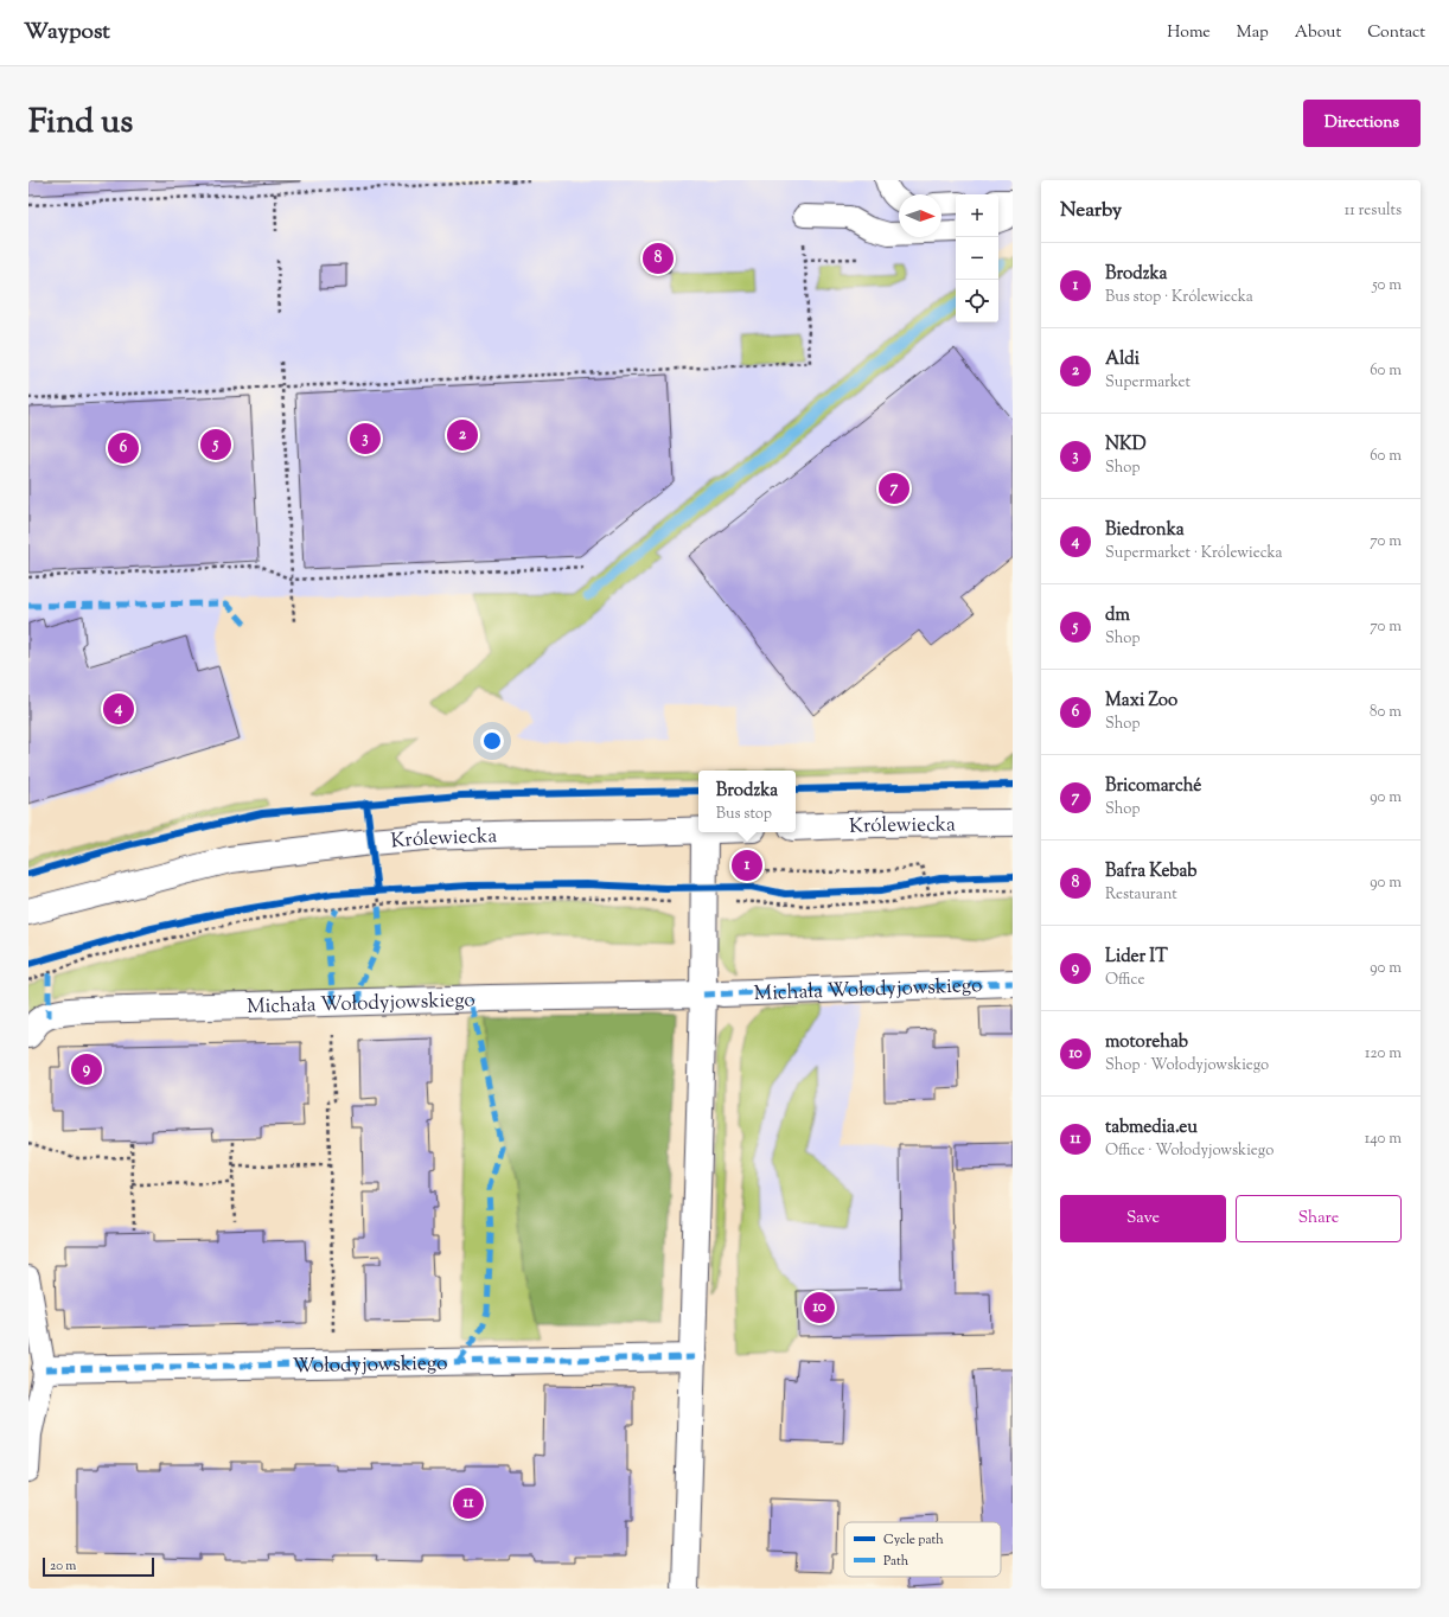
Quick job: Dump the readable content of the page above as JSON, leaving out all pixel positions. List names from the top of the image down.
{
  "streets": {
    "street": ["Królewiecka", "Michała Wołodyjowskiego", "Wołodyjowskiego"]
  },
  "legend": ["Cycle path", "Path"],
  "scale_bar": "20 m",
  "north": "right",
  "page": {
    "header": "Waypost",
    "nav": [
      "Home",
      "Map",
      "About",
      "Contact"
    ],
    "title": "Find us",
    "buttons": [
      "Directions",
      ["Save", "Share"]
    ],
    "heading": ["Nearby", "11 results"],
    "map_buttons": ["+", "−"],
    "pins": [
      "8",
      "2",
      "3",
      "5",
      "6",
      "7",
      "4",
      "1",
      "9",
      "10",
      "11"
    ],
    "list": [
      {
        "mark": "1",
        "name": "Brodzka",
        "note": "Bus stop · Królewiecka",
        "value": "50 m"
      },
      {
        "mark": "2",
        "name": "Aldi",
        "note": "Supermarket",
        "value": "60 m"
      },
      {
        "mark": "3",
        "name": "NKD",
        "note": "Shop",
        "value": "60 m"
      },
      {
        "mark": "4",
        "name": "Biedronka",
        "note": "Supermarket · Królewiecka",
        "value": "70 m"
      },
      {
        "mark": "5",
        "name": "dm",
        "note": "Shop",
        "value": "70 m"
      },
      {
        "mark": "6",
        "name": "Maxi Zoo",
        "note": "Shop",
        "value": "80 m"
      },
      {
        "mark": "7",
        "name": "Bricomarché",
        "note": "Shop",
        "value": "90 m"
      },
      {
        "mark": "8",
        "name": "Bafra Kebab",
        "note": "Restaurant",
        "value": "90 m"
      },
      {
        "mark": "9",
        "name": "Lider IT",
        "note": "Office",
        "value": "90 m"
      },
      {
        "mark": "10",
        "name": "motorehab",
        "note": "Shop · Wołodyjowskiego",
        "value": "120 m"
      },
      {
        "mark": "11",
        "name": "tabmedia.eu",
        "note": "Office · Wołodyjowskiego",
        "value": "140 m"
      }
    ],
    "popup": ["Brodzka", "Bus stop"],
    "scale": "20 m"
  }
}
